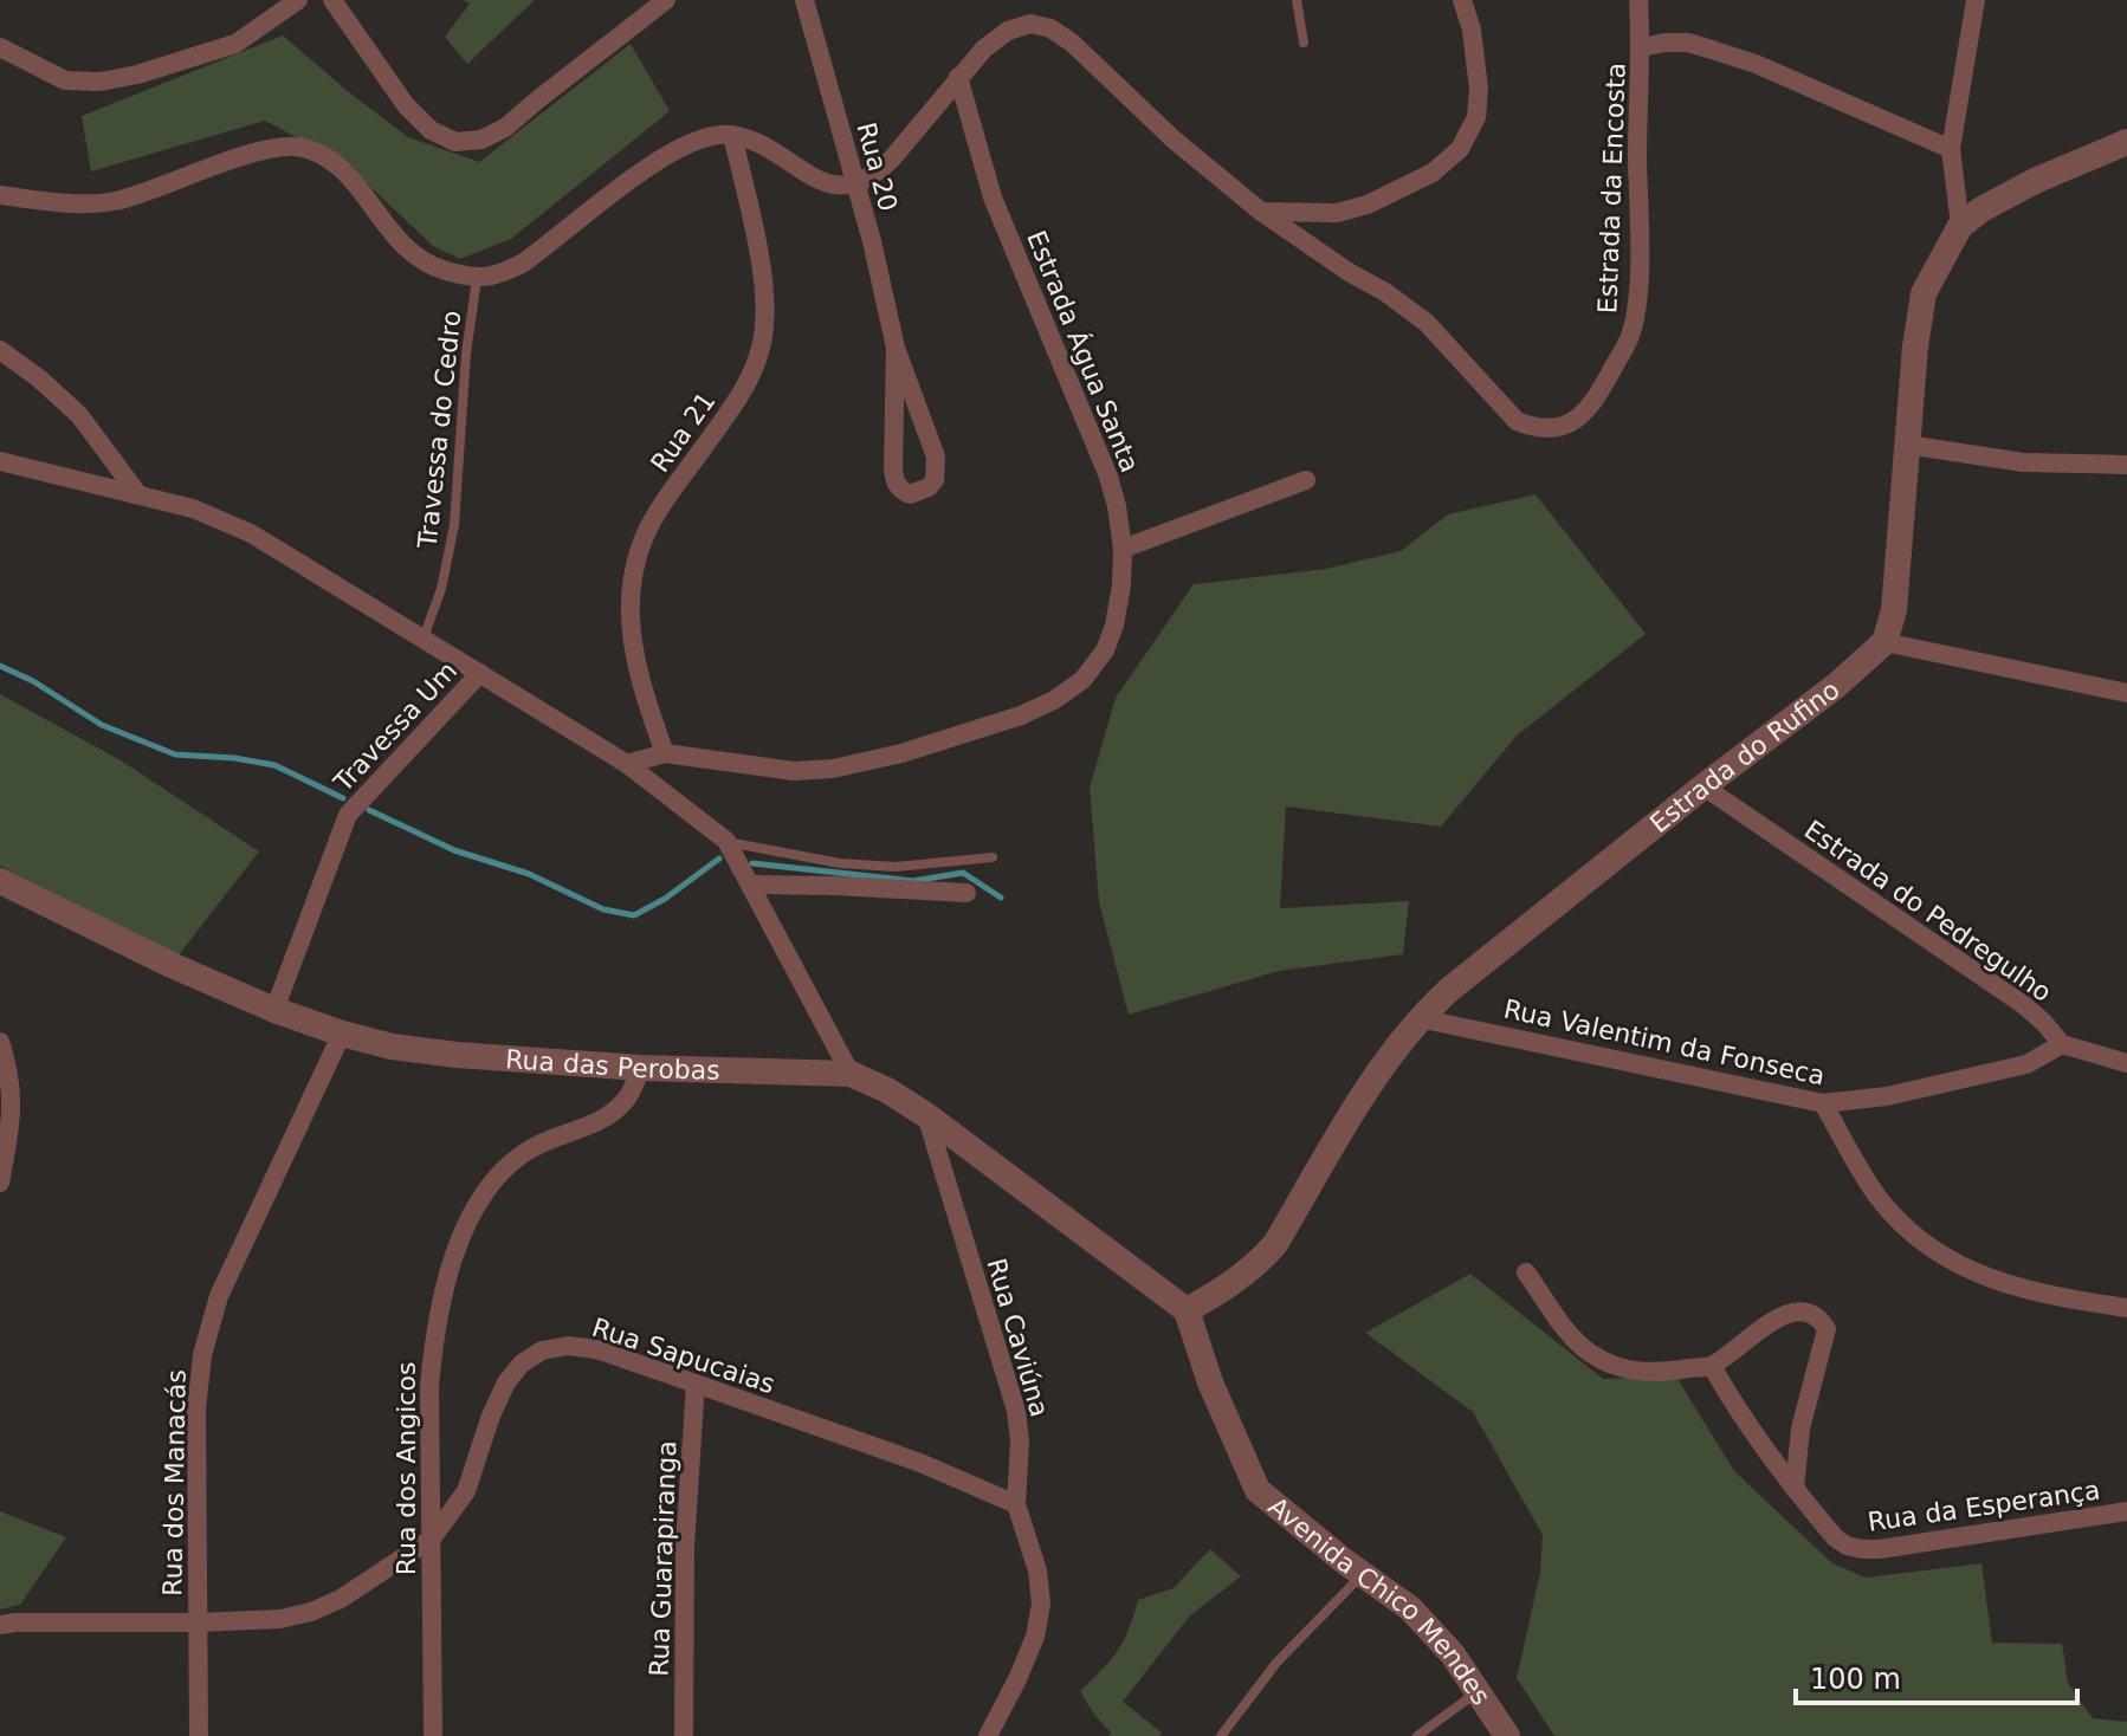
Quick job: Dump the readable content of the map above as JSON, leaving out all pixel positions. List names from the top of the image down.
{
  "streets": {
    "street": [
      "Rua 20",
      "Estrada da Encosta",
      "Estrada Água Santa",
      "Rua 21",
      "Travessa Um",
      "Estrada do Rufino",
      "Estrada do Pedregulho",
      "Rua Valentim da Fonseca",
      "Rua das Perobas",
      "Rua Caviúna",
      "Rua Sapucaias",
      "Rua dos Angicos",
      "Rua dos Manacás",
      "Rua da Esperança",
      "Rua Guarapiranga",
      "Avenida Chico Mendes"
    ],
    "lane": ["Travessa do Cedro"]
  },
  "crossings": [
    ["Estrada Água Santa", "Rua 21"],
    ["Travessa Um", "Rua das Perobas"],
    ["Estrada do Rufino", "Estrada do Pedregulho"],
    ["Estrada do Rufino", "Rua Valentim da Fonseca"],
    ["Estrada do Rufino", "Rua das Perobas"],
    ["Estrada do Rufino", "Avenida Chico Mendes"],
    ["Estrada do Pedregulho", "Rua Valentim da Fonseca"],
    ["Rua das Perobas", "Rua Caviúna"],
    ["Rua das Perobas", "Rua dos Angicos"],
    ["Rua das Perobas", "Rua dos Manacás"],
    ["Rua das Perobas", "Avenida Chico Mendes"],
    ["Rua Caviúna", "Rua Sapucaias"],
    ["Rua Sapucaias", "Rua dos Angicos"],
    ["Rua Sapucaias", "Rua Guarapiranga"]
  ],
  "scale_bar": "100 m"
}
